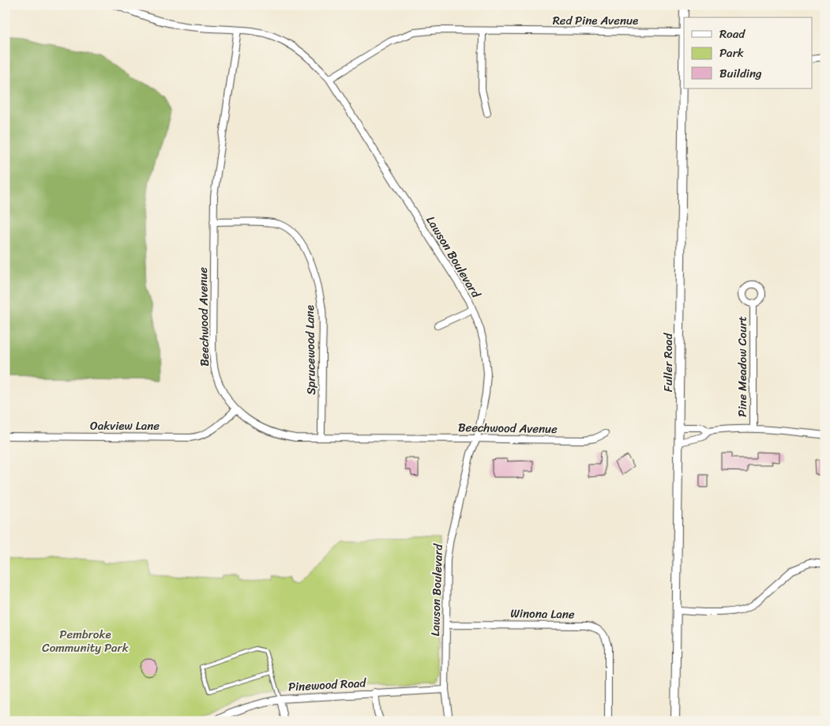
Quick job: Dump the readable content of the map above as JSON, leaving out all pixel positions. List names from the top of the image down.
{
  "streets": {
    "street": [
      "Red Pine Avenue",
      "Lawson Boulevard",
      "Beechwood Avenue",
      "Sprucewood Lane",
      "Fuller Road",
      "Pine Meadow Court",
      "Oakview Lane",
      "Winona Lane",
      "Pinewood Road"
    ]
  },
  "crossings": [
    ["Red Pine Avenue", "Lawson Boulevard"],
    ["Lawson Boulevard", "Beechwood Avenue"],
    ["Lawson Boulevard", "Winona Lane"],
    ["Lawson Boulevard", "Pinewood Road"],
    ["Beechwood Avenue", "Sprucewood Lane"],
    ["Beechwood Avenue", "Oakview Lane"]
  ],
  "parks": ["Pembroke Community Park"],
  "legend": ["Road", "Park", "Building"]
}
